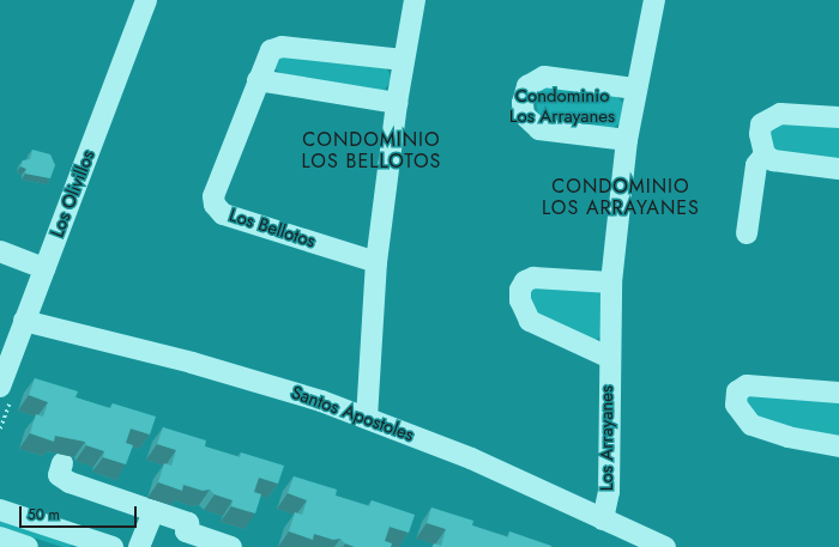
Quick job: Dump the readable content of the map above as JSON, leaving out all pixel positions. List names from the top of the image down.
{
  "streets": {
    "street": [
      "Los Olivillos",
      "Los Bellotos",
      "Santos Apostoles",
      "Los Arrayanes"
    ]
  },
  "crossings": [
    ["Los Olivillos", "Santos Apostoles"],
    ["Santos Apostoles", "Los Arrayanes"]
  ],
  "districts": ["CONDOMINIO LOS BELLOTOS", "CONDOMINIO LOS ARRAYANES"],
  "parks": ["Condominio Los Arrayanes"],
  "scale_bar": "50 m"
}
